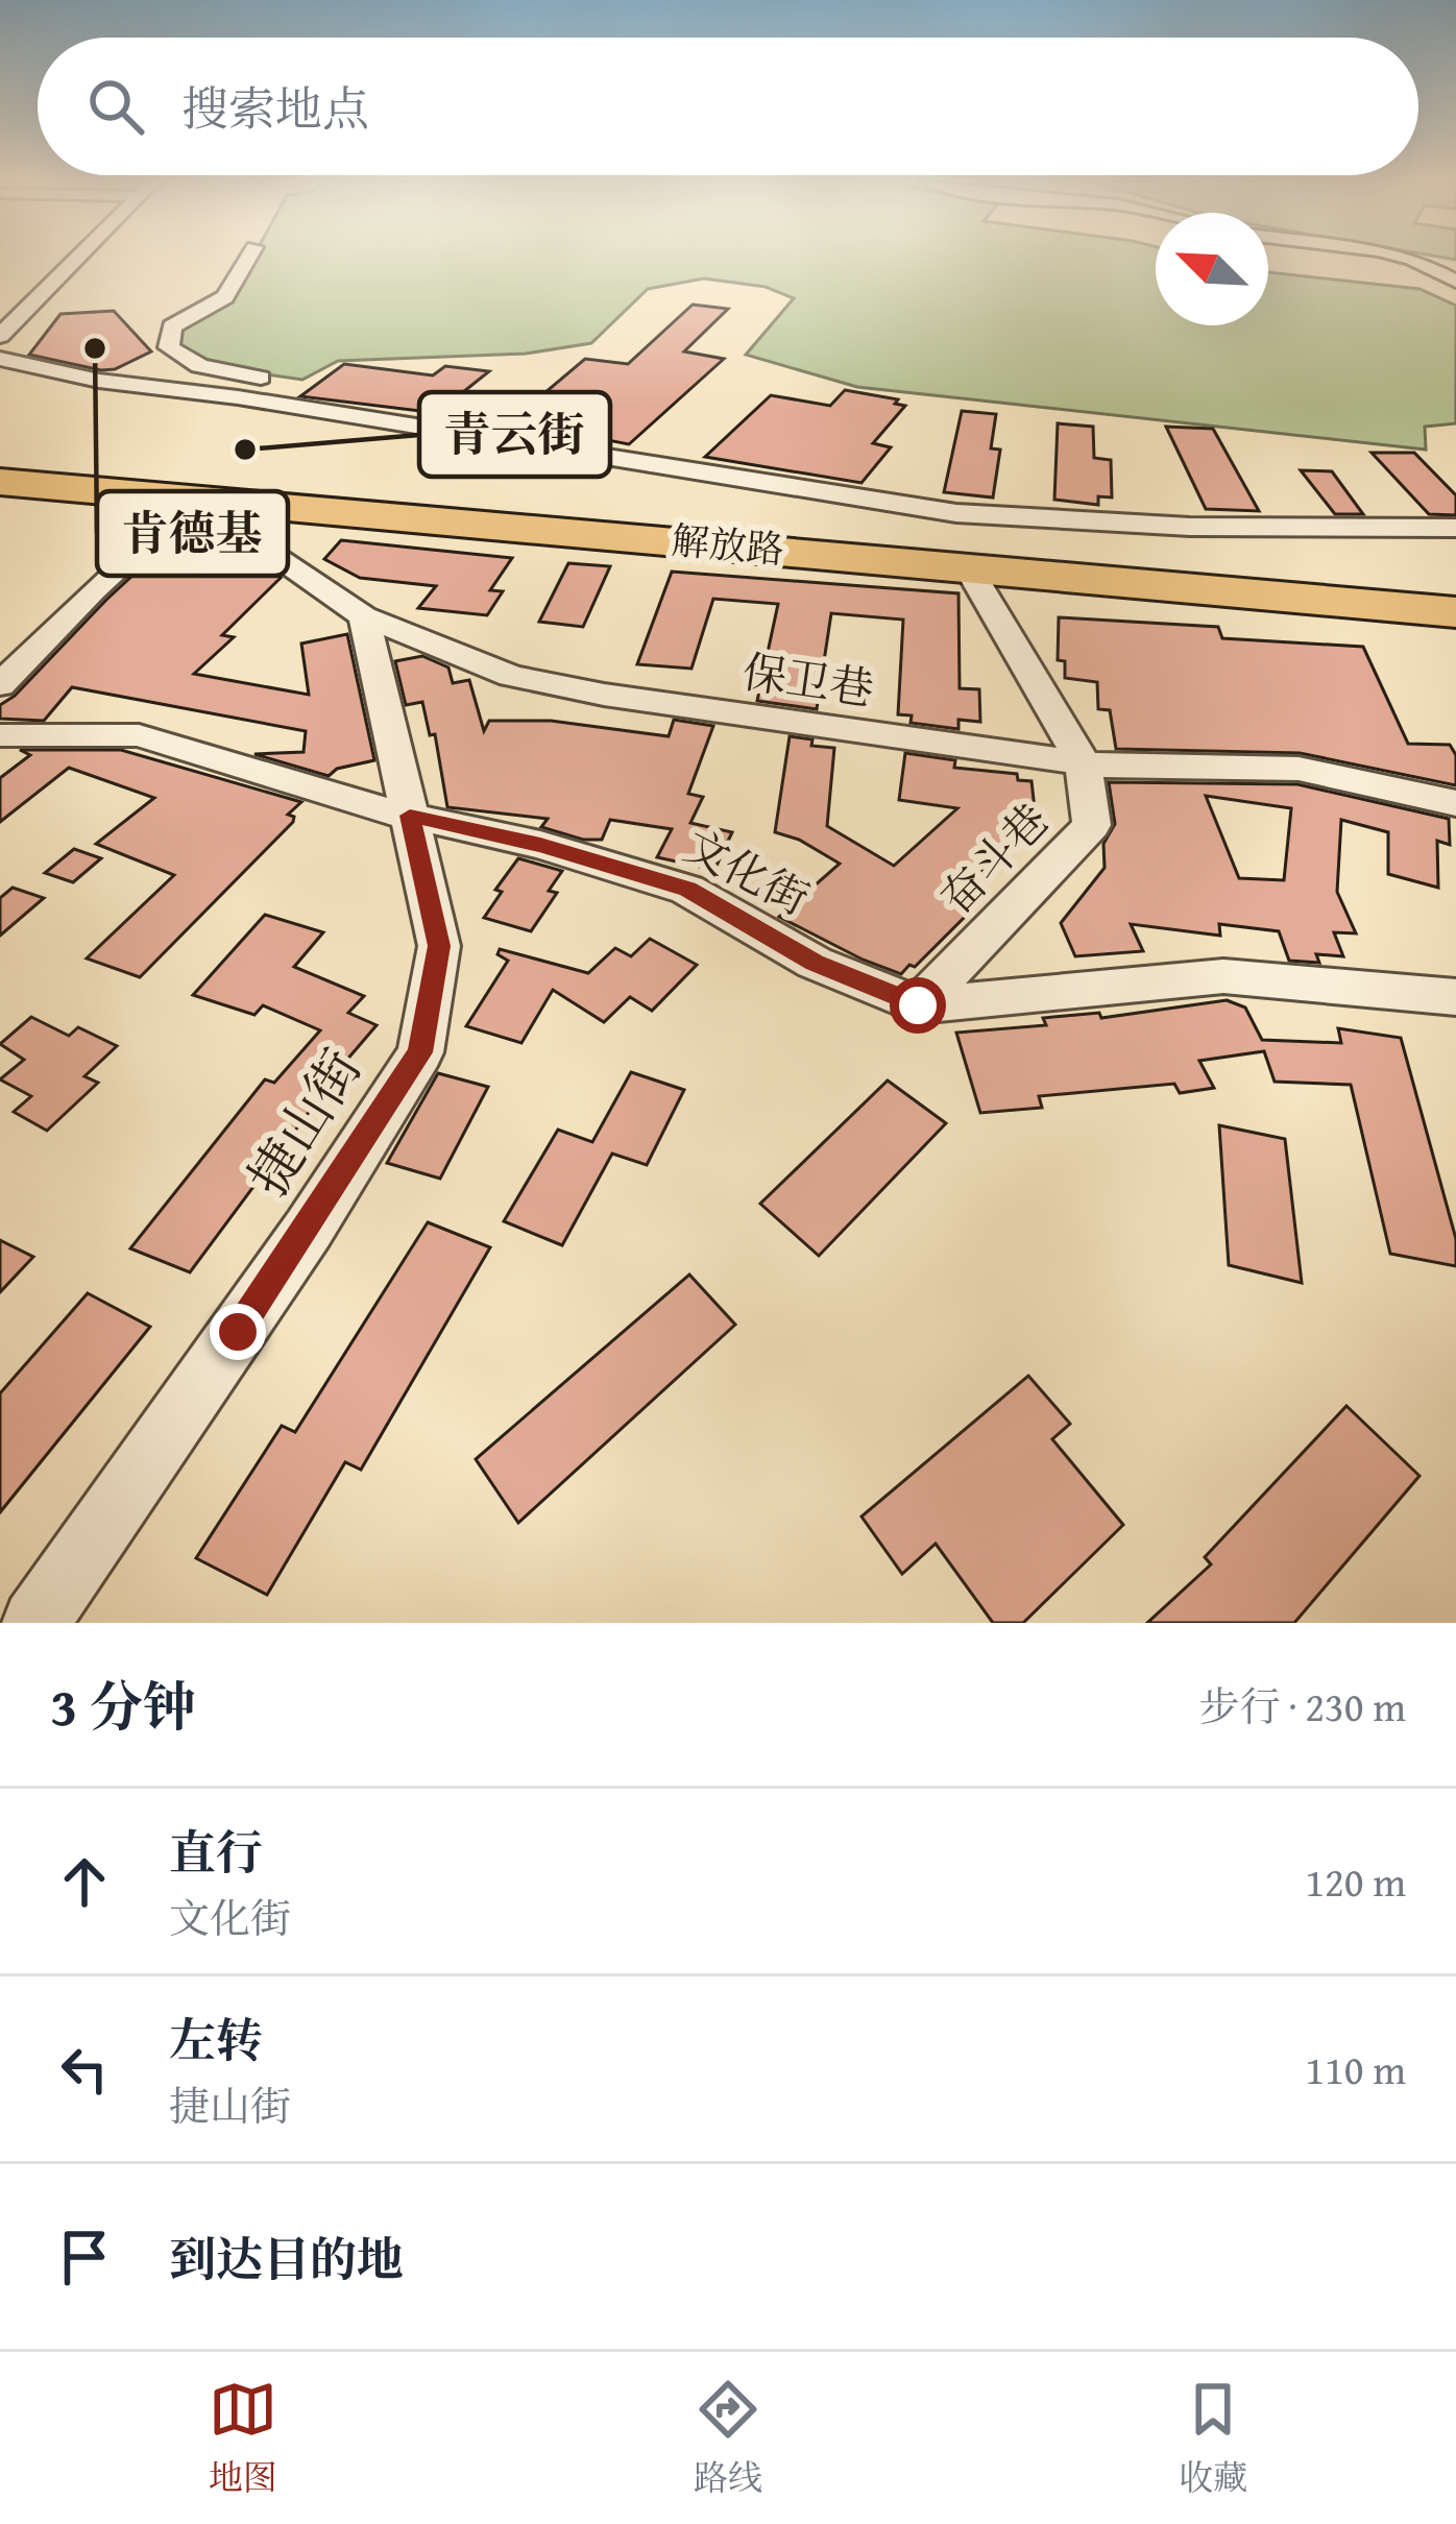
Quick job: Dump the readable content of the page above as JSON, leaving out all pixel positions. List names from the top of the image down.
{
  "streets": {
    "main road": ["解放路"],
    "street": [
      "保卫巷",
      "奋斗巷",
      "文化街",
      "捷山街"
    ]
  },
  "crossings": [
    ["解放路", "保卫巷"],
    ["解放路", "奋斗巷"],
    ["保卫巷", "奋斗巷"],
    ["保卫巷", "捷山街"],
    ["奋斗巷", "文化街"],
    ["文化街", "捷山街"]
  ],
  "places": ["肯德基", "青云街"],
  "north": "top left",
  "page": {
    "search": "搜索地点",
    "heading": ["3 分钟", "步行 · 230 m"],
    "list": [
      ["直行", "文化街", "120 m"],
      ["左转", "捷山街", "110 m"],
      "到达目的地"
    ],
    "nav": ["地图", "路线", "收藏"]
  }
}
